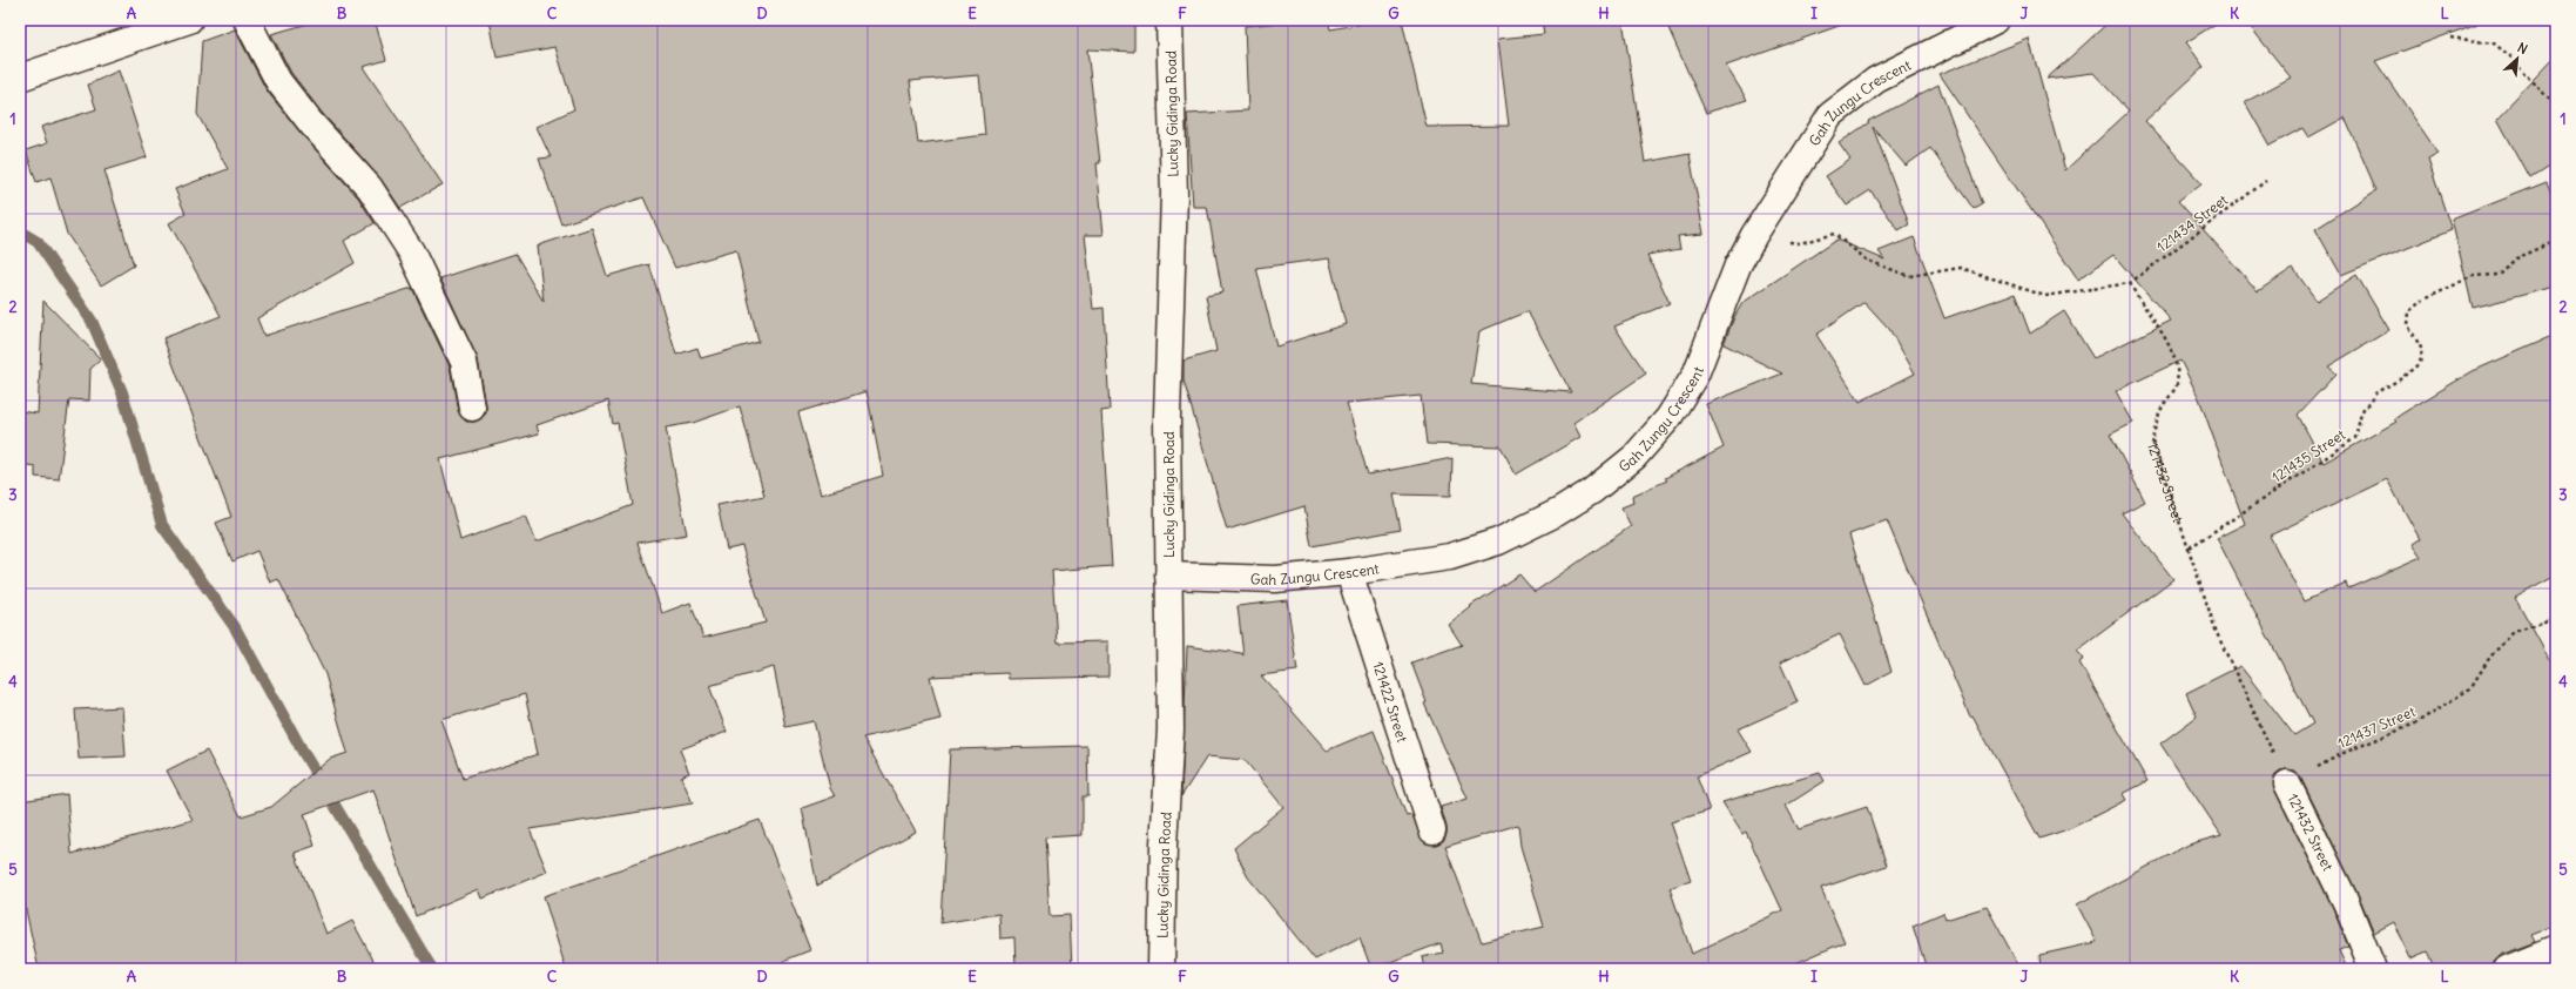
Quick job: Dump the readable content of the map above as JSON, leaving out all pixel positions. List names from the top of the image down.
{
  "streets": {
    "street": [
      "Gah Zungu Crescent",
      "Lucky Gidinga Road",
      "121432 Street",
      "121422 Street"
    ],
    "path": ["121434 Street", "121435 Street", "121437 Street"]
  },
  "crossings": [
    ["Gah Zungu Crescent", "Lucky Gidinga Road"],
    ["Gah Zungu Crescent", "121422 Street"],
    ["121434 Street", "121432 Street"],
    ["121435 Street", "121432 Street"],
    ["121432 Street", "121437 Street"]
  ],
  "north": "top right",
  "grid": {
    "columns": [
      "A",
      "B",
      "C",
      "D",
      "E",
      "F",
      "G",
      "H",
      "I",
      "J",
      "K",
      "L"
    ],
    "rows": [
      "1",
      "2",
      "3",
      "4",
      "5"
    ]
  }
}
